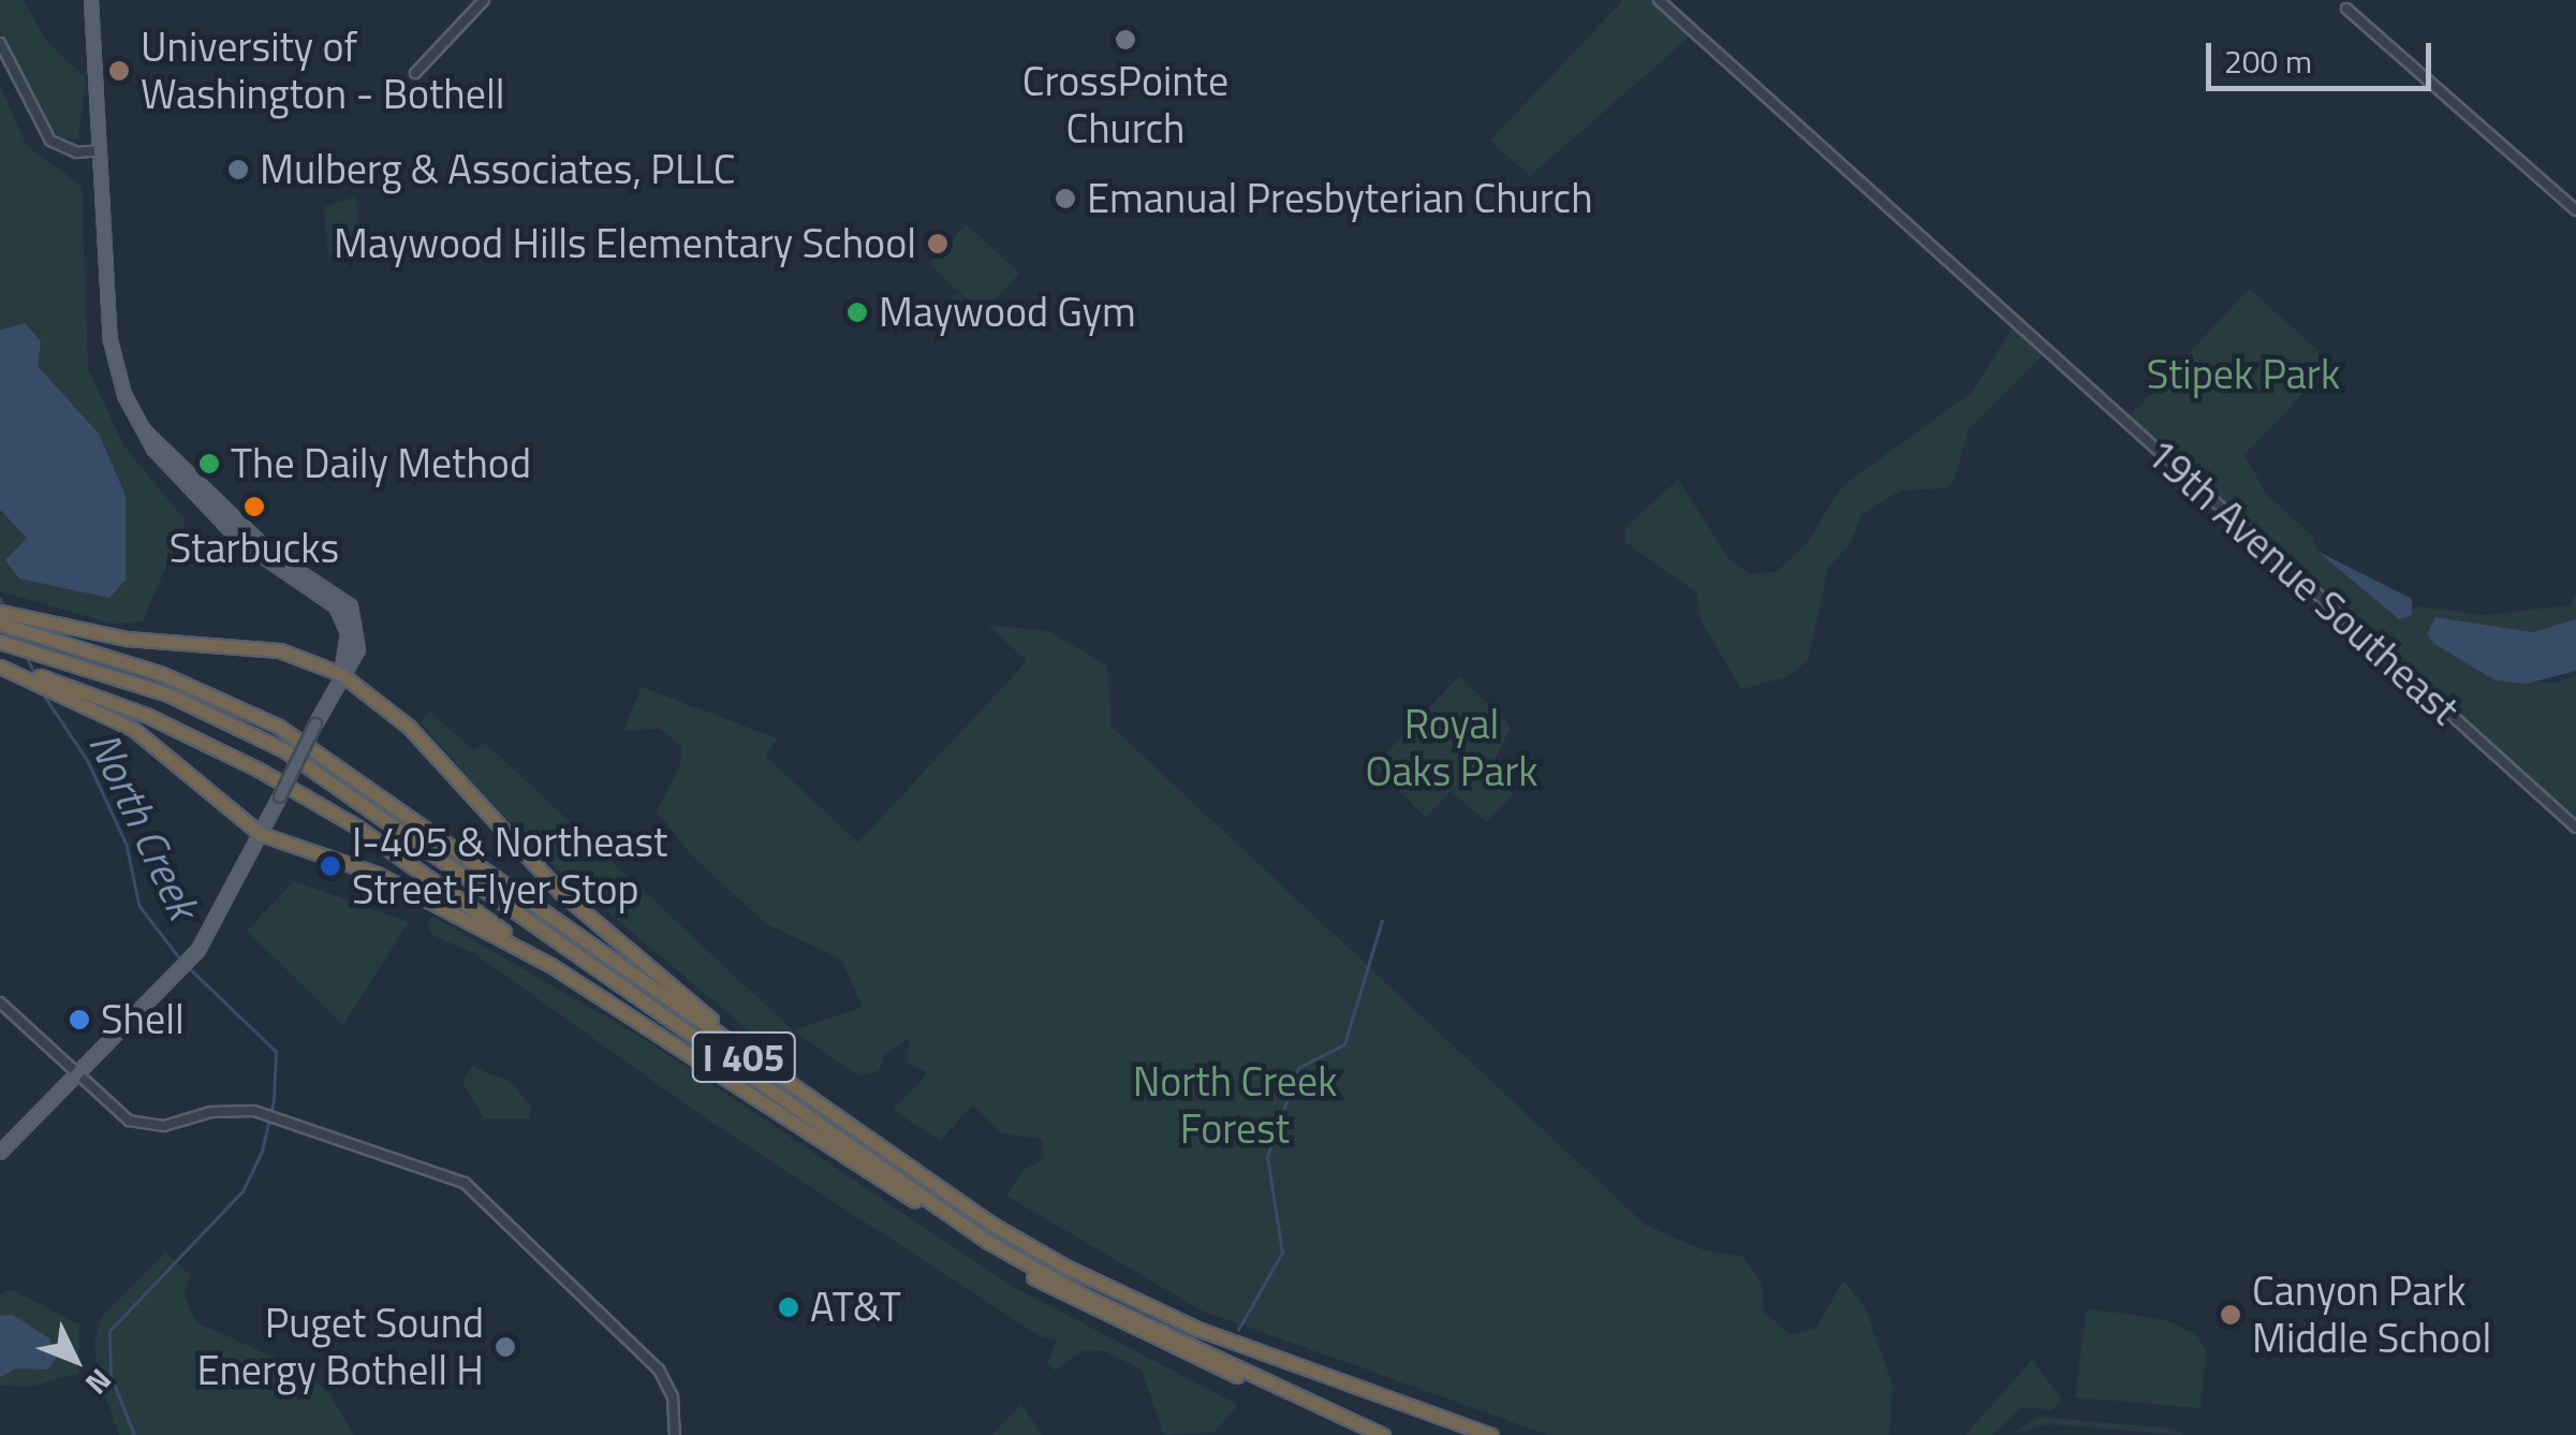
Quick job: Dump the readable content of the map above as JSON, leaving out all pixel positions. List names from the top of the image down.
{
  "streets": {
    "highway": ["I 405"],
    "street": ["19th Avenue Southeast"]
  },
  "water": ["North Creek"],
  "parks": ["Stipek Park", "Royal Oaks Park", "North Creek Forest"],
  "places": [
    "CrossPointe Church",
    "University of Washington - Bothell",
    "Mulberg & Associates, PLLC",
    "Emanual Presbyterian Church",
    "Maywood Hills Elementary School",
    "Maywood Gym",
    "The Daily Method",
    "Starbucks",
    "I-405 & Northeast Street Flyer Stop",
    "Shell",
    "AT&T",
    "Canyon Park Middle School",
    "Puget Sound Energy Bothell H"
  ],
  "scale_bar": "200 m",
  "north": "bottom right"
}
